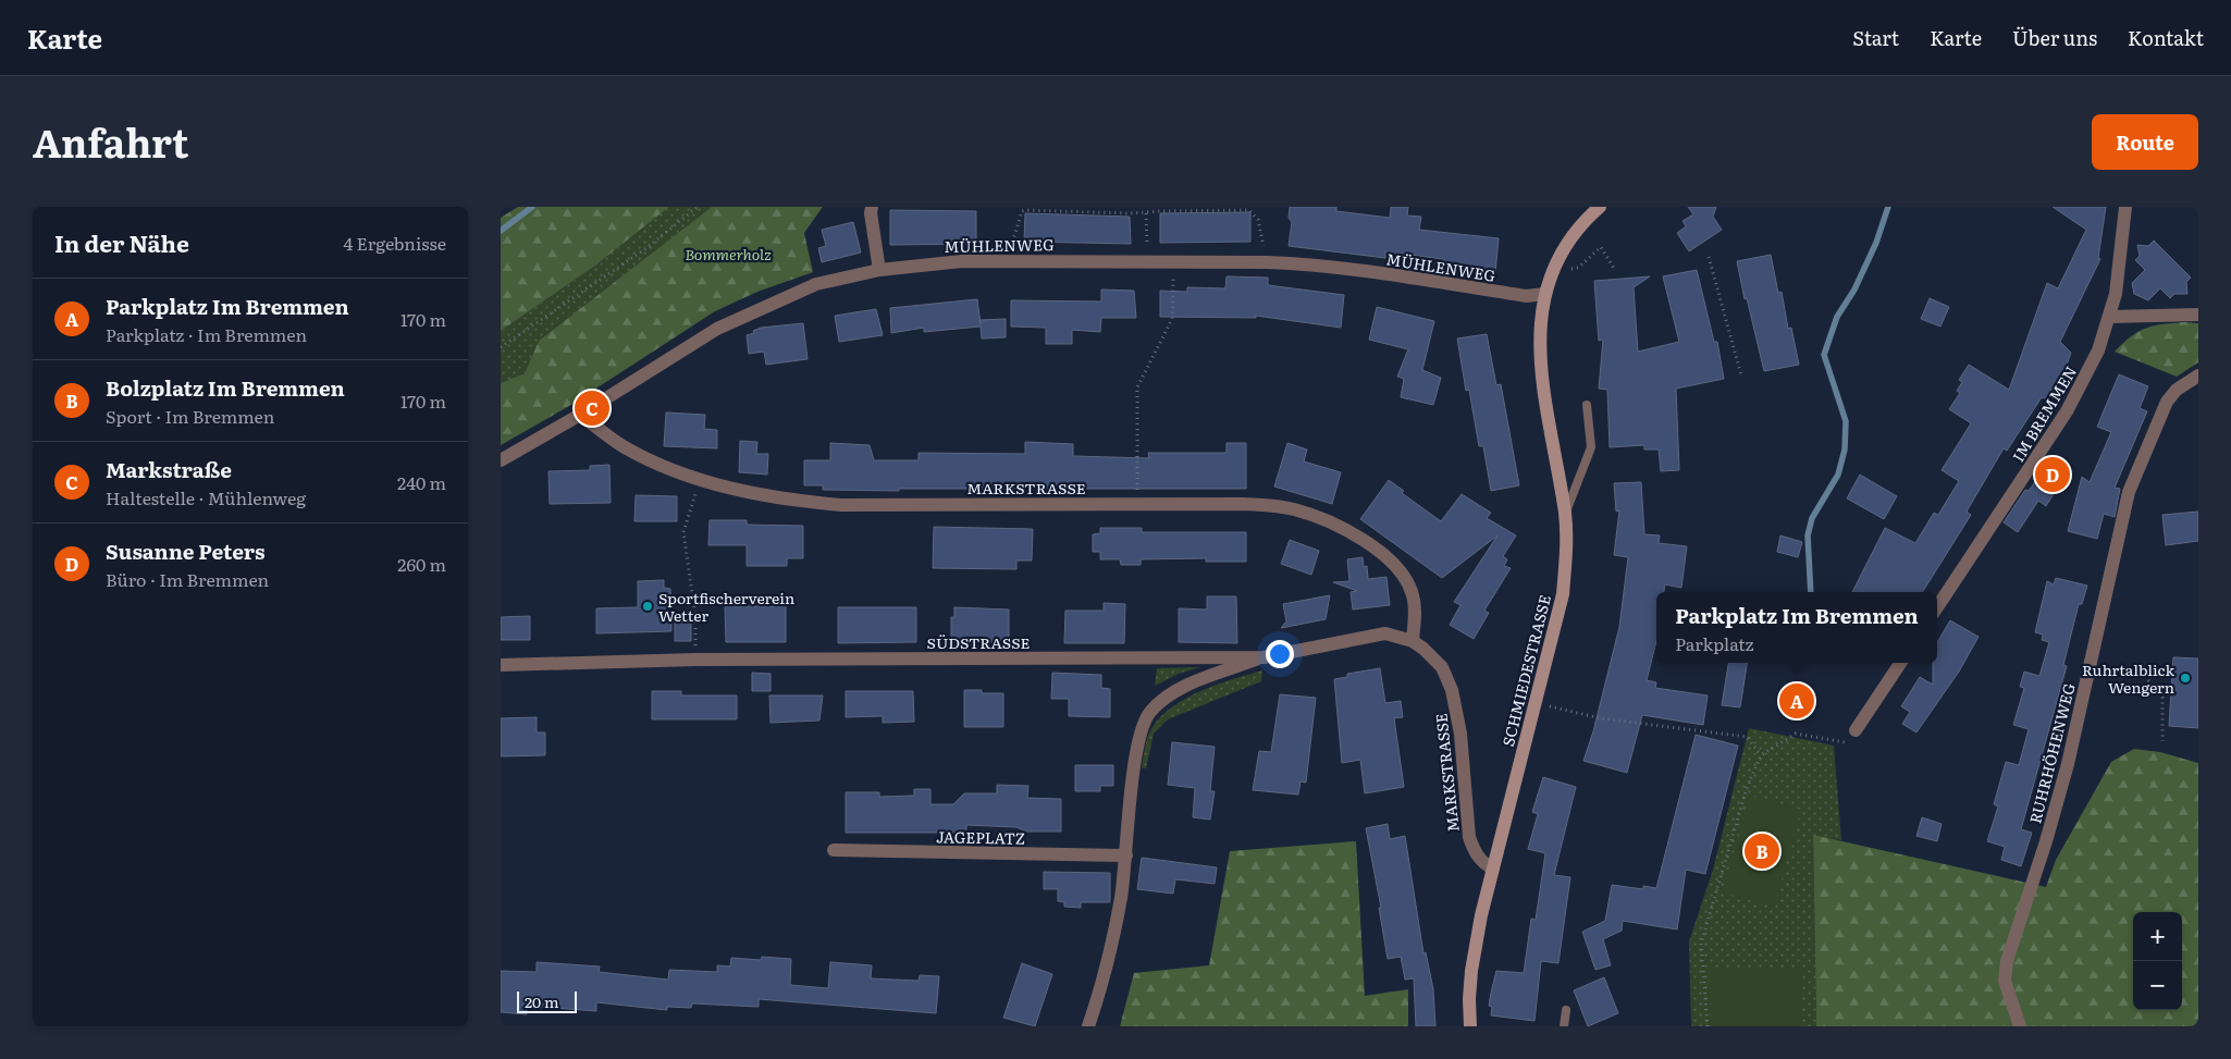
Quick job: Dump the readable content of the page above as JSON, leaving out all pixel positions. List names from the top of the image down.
{
  "streets": {
    "main road": ["SCHMIEDESTRASSE"],
    "street": [
      "MÜHLENWEG",
      "IM BREMMEN",
      "MARKSTRASSE",
      "SÜDSTRASSE",
      "RUHRHÖHENWEG",
      "JAGEPLATZ"
    ]
  },
  "crossings": [
    ["MÜHLENWEG", "MARKSTRASSE"],
    ["MÜHLENWEG", "SCHMIEDESTRASSE"],
    ["MARKSTRASSE", "SÜDSTRASSE"],
    ["MARKSTRASSE", "SCHMIEDESTRASSE"]
  ],
  "parks": ["Bommerholz"],
  "places": ["Sportfischerverein Wetter", "Ruhrtalblick Wengern"],
  "scale_bar": "20 m",
  "page": {
    "header": "Karte",
    "nav": [
      "Start",
      "Karte",
      "Über uns",
      "Kontakt"
    ],
    "title": "Anfahrt",
    "buttons": "Route",
    "heading": ["In der Nähe", "4 Ergebnisse"],
    "list": [
      {
        "mark": "A",
        "name": "Parkplatz Im Bremmen",
        "note": "Parkplatz · Im Bremmen",
        "value": "170 m"
      },
      {
        "mark": "B",
        "name": "Bolzplatz Im Bremmen",
        "note": "Sport · Im Bremmen",
        "value": "170 m"
      },
      {
        "mark": "C",
        "name": "Markstraße",
        "note": "Haltestelle · Mühlenweg",
        "value": "240 m"
      },
      {
        "mark": "D",
        "name": "Susanne Peters",
        "note": "Büro · Im Bremmen",
        "value": "260 m"
      }
    ],
    "pins": [
      "C",
      "D",
      "A",
      "B"
    ],
    "popup": ["Parkplatz Im Bremmen", "Parkplatz"],
    "map_buttons": ["+", "−"],
    "scale": "20 m"
  }
}
